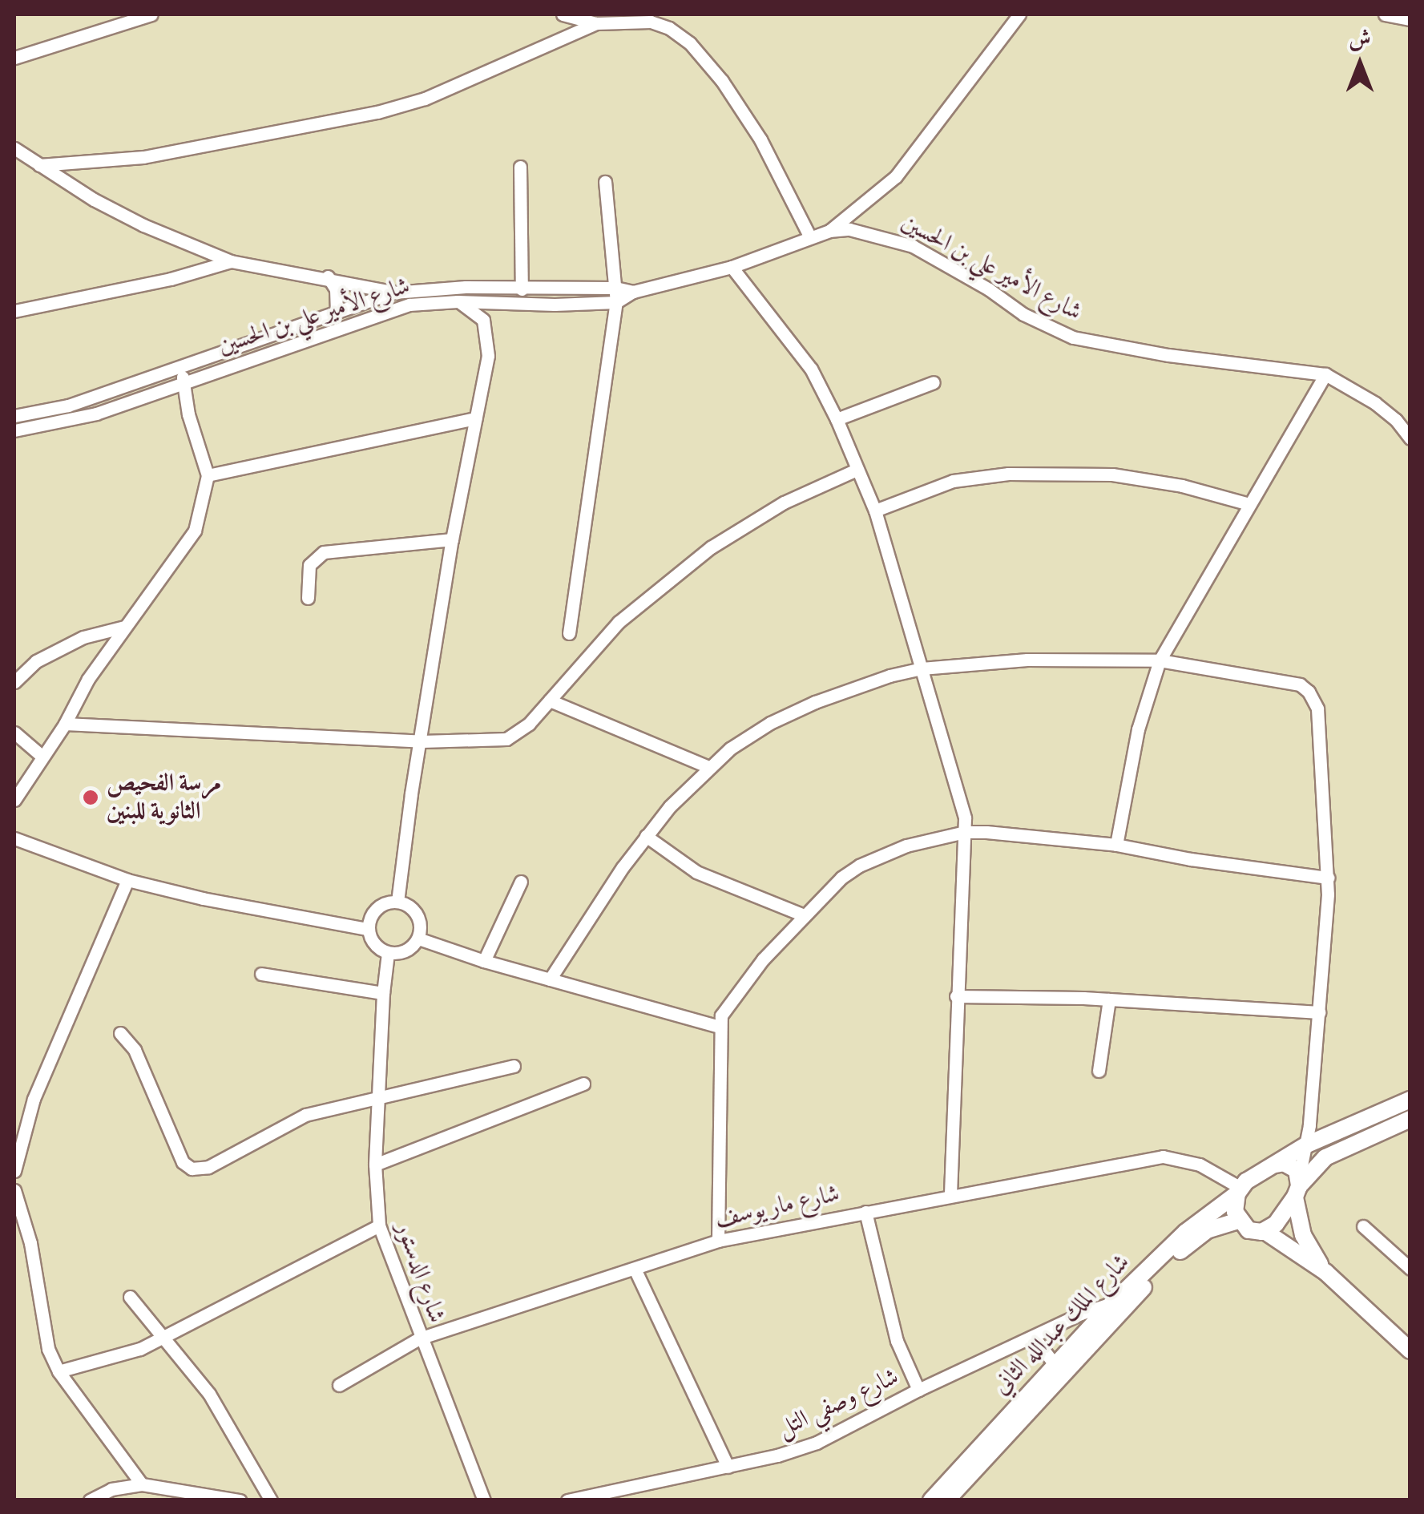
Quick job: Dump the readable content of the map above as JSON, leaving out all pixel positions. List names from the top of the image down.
{
  "streets": {
    "main road": ["شارع الملك عبدالله الثاني"],
    "street": [
      "شارع الأمير علي بن الحسين",
      "شارع مار يوسف",
      "شارع الدستور",
      "شارع وصفي التل"
    ]
  },
  "crossings": [
    ["شارع مار يوسف", "شارع الدستور"],
    ["شارع مار يوسف", "شارع الملك عبدالله الثاني"],
    ["شارع الملك عبدالله الثاني", "شارع وصفي التل"]
  ],
  "places": ["مرسة الفحيص الثانوية للبنين"],
  "north": "top"
}
